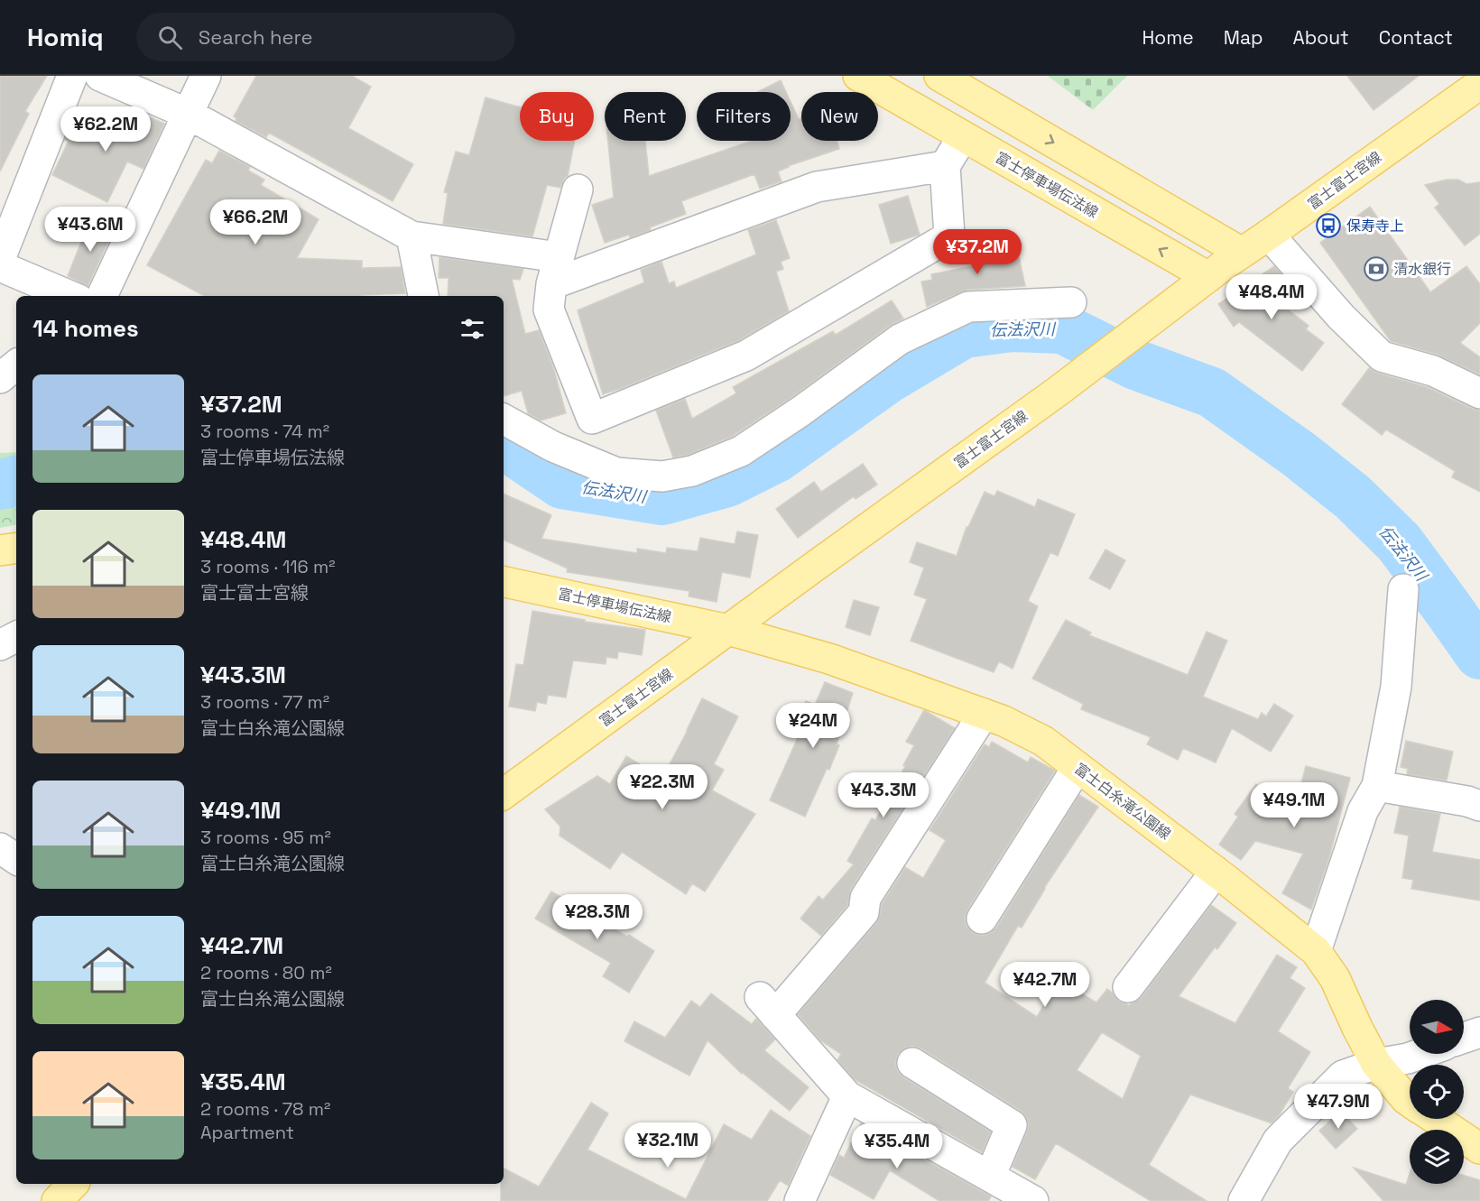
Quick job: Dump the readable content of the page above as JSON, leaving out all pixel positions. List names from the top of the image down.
{
  "streets": {
    "main road": ["富士富士宮線", "富士停車場伝法線", "富士白糸滝公園線"]
  },
  "crossings": [
    ["富士富士宮線", "富士停車場伝法線"],
    ["富士富士宮線", "富士白糸滝公園線"],
    ["富士停車場伝法線", "富士白糸滝公園線"]
  ],
  "water": ["伝法沢川"],
  "places": {
    "bus stop": ["保寿寺上"],
    "bank": ["清水銀行"]
  },
  "north": "right",
  "page": {
    "header": "Homiq",
    "search": "Search here",
    "nav": [
      "Home",
      "Map",
      "About",
      "Contact"
    ],
    "chip": [
      "Buy",
      "Rent",
      "Filters",
      "New"
    ],
    "price": [
      "¥62.2M",
      "¥66.2M",
      "¥43.6M",
      "¥37.2M",
      "¥48.4M",
      "¥24M",
      "¥22.3M",
      "¥43.3M",
      "¥49.1M",
      "¥28.3M",
      "¥42.7M",
      "¥47.9M",
      "¥32.1M",
      "¥35.4M"
    ],
    "heading": "14 homes",
    "list": [
      {
        "name": "¥37.2M",
        "note": "3 rooms · 74 m² · 富士停車場伝法線"
      },
      {
        "name": "¥48.4M",
        "note": "3 rooms · 116 m² · 富士富士宮線"
      },
      {
        "name": "¥43.3M",
        "note": "3 rooms · 77 m² · 富士白糸滝公園線"
      },
      {
        "name": "¥49.1M",
        "note": "3 rooms · 95 m² · 富士白糸滝公園線"
      },
      {
        "name": "¥42.7M",
        "note": "2 rooms · 80 m² · 富士白糸滝公園線"
      },
      {
        "name": "¥35.4M",
        "note": "2 rooms · 78 m² · Apartment"
      }
    ]
  }
}
